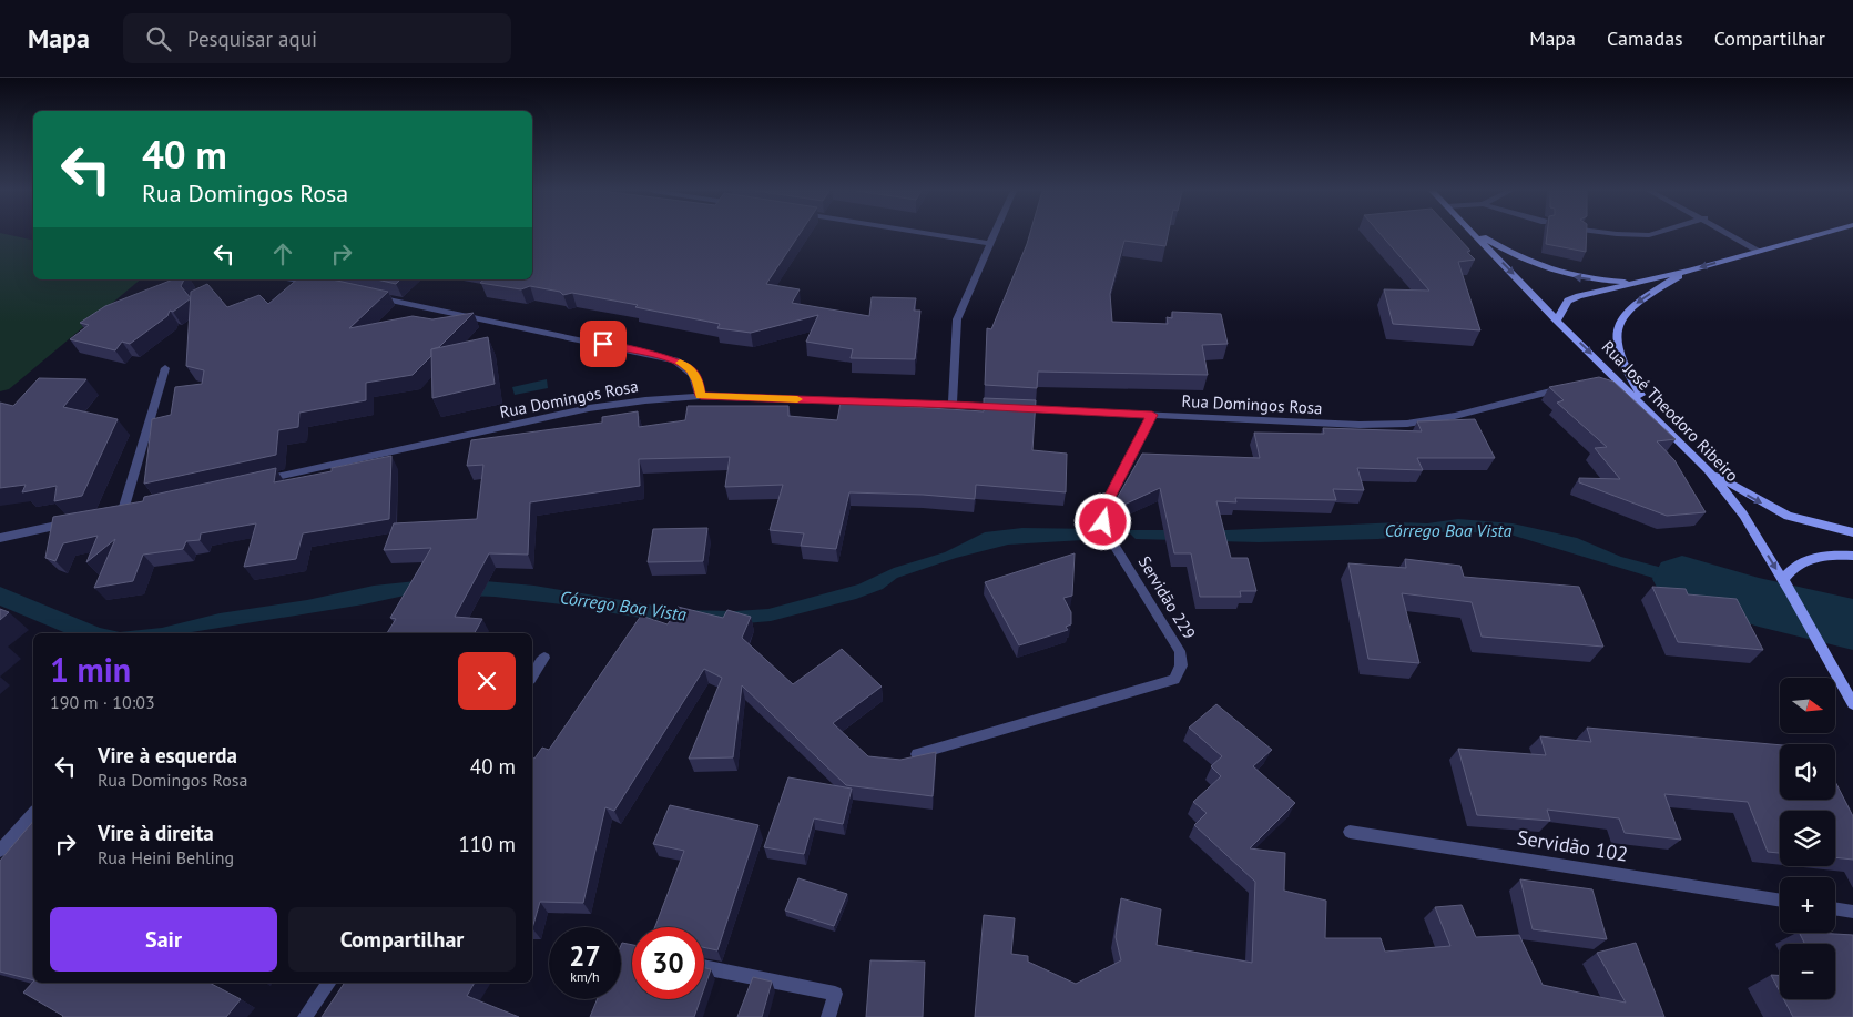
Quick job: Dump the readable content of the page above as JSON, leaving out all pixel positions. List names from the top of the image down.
{
  "streets": {
    "main road": ["Rua José Theodoro Ribeiro"],
    "street": ["Rua Domingos Rosa", "Servidão 229", "Servidão 102"]
  },
  "crossings": [
    ["Rua Domingos Rosa", "Servidão 229"]
  ],
  "one_way": ["Rua José Theodoro Ribeiro"],
  "water": ["Córrego Boa Vista"],
  "north": "right",
  "page": {
    "header": "Mapa",
    "search": "Pesquisar aqui",
    "nav": ["Mapa", "Camadas", "Compartilhar"],
    "turn": ["40 m", "Rua Domingos Rosa"],
    "heading": ["1 min", "190 m · 10:03"],
    "map_buttons": ["+", "−"],
    "list": [
      {
        "name": "Vire à esquerda",
        "note": "Rua Domingos Rosa",
        "value": "40 m"
      },
      {
        "name": "Vire à direita",
        "note": "Rua Heini Behling",
        "value": "110 m"
      }
    ],
    "buttons": ["Sair", "Compartilhar"],
    "speed": "27 km/h",
    "limit": "30"
  }
}
